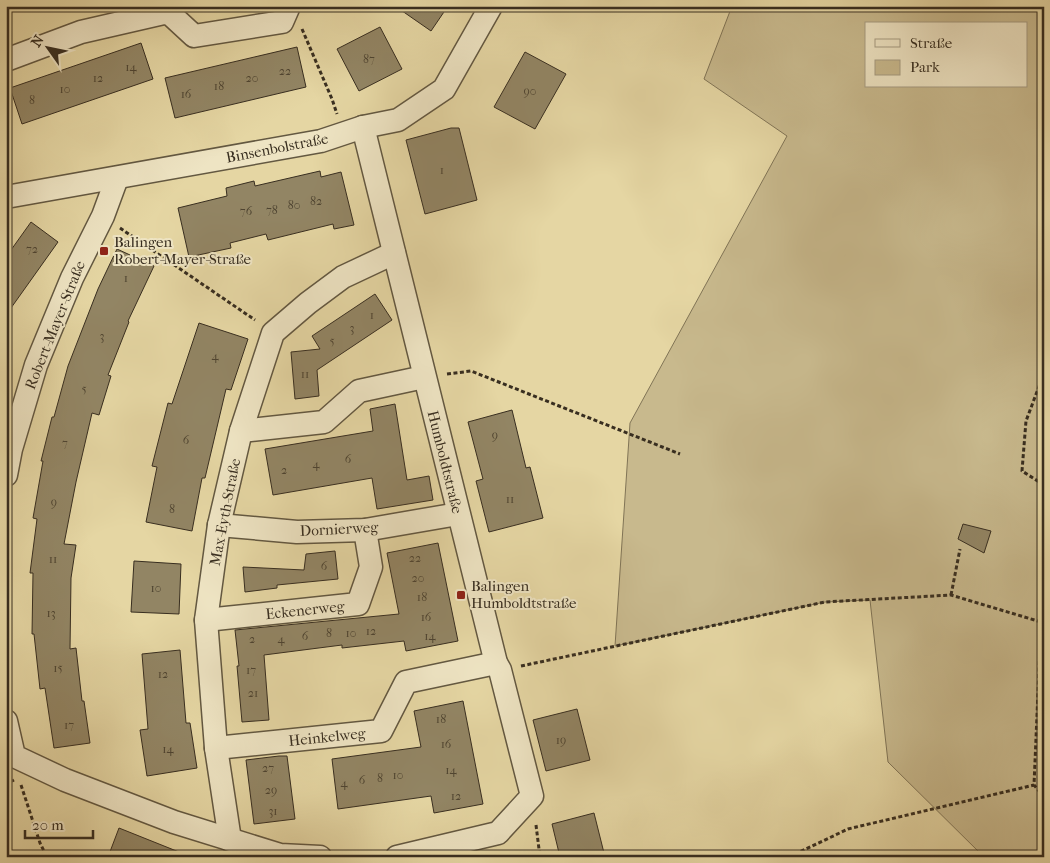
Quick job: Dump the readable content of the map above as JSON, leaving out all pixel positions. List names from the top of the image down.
{
  "streets": {
    "street": [
      "Binsenbolstraße",
      "Robert-Mayer-Straße",
      "Humboldtstraße",
      "Max-Eyth-Straße",
      "Dornierweg",
      "Eckenerweg",
      "Heinkelweg"
    ]
  },
  "crossings": [
    ["Binsenbolstraße", "Robert-Mayer-Straße"],
    ["Binsenbolstraße", "Humboldtstraße"],
    ["Humboldtstraße", "Dornierweg"],
    ["Humboldtstraße", "Heinkelweg"],
    ["Max-Eyth-Straße", "Dornierweg"],
    ["Max-Eyth-Straße", "Eckenerweg"],
    ["Max-Eyth-Straße", "Heinkelweg"],
    ["Dornierweg", "Eckenerweg"]
  ],
  "places": {
    "transit": ["Balingen Robert-Mayer-Straße", "Balingen Humboldtstraße"]
  },
  "house_numbers": [
    "87",
    "14",
    "22",
    "12",
    "20",
    "18",
    "10",
    "90",
    "16",
    "8",
    "1",
    "82",
    "80",
    "78",
    "76",
    "72",
    "1",
    "1",
    "3",
    "3",
    "5",
    "4",
    "11",
    "5",
    "9",
    "6",
    "7",
    "6",
    "4",
    "2",
    "11",
    "9",
    "8",
    "22",
    "11",
    "6",
    "20",
    "10",
    "18",
    "13",
    "16",
    "12",
    "8",
    "10",
    "6",
    "14",
    "2",
    "4",
    "15",
    "17",
    "12",
    "21",
    "18",
    "17",
    "19",
    "16",
    "14",
    "27",
    "14",
    "10",
    "8",
    "6",
    "4",
    "29",
    "12",
    "31"
  ],
  "legend": ["Straße", "Park"],
  "scale_bar": "20 m",
  "north": "top left"
}
